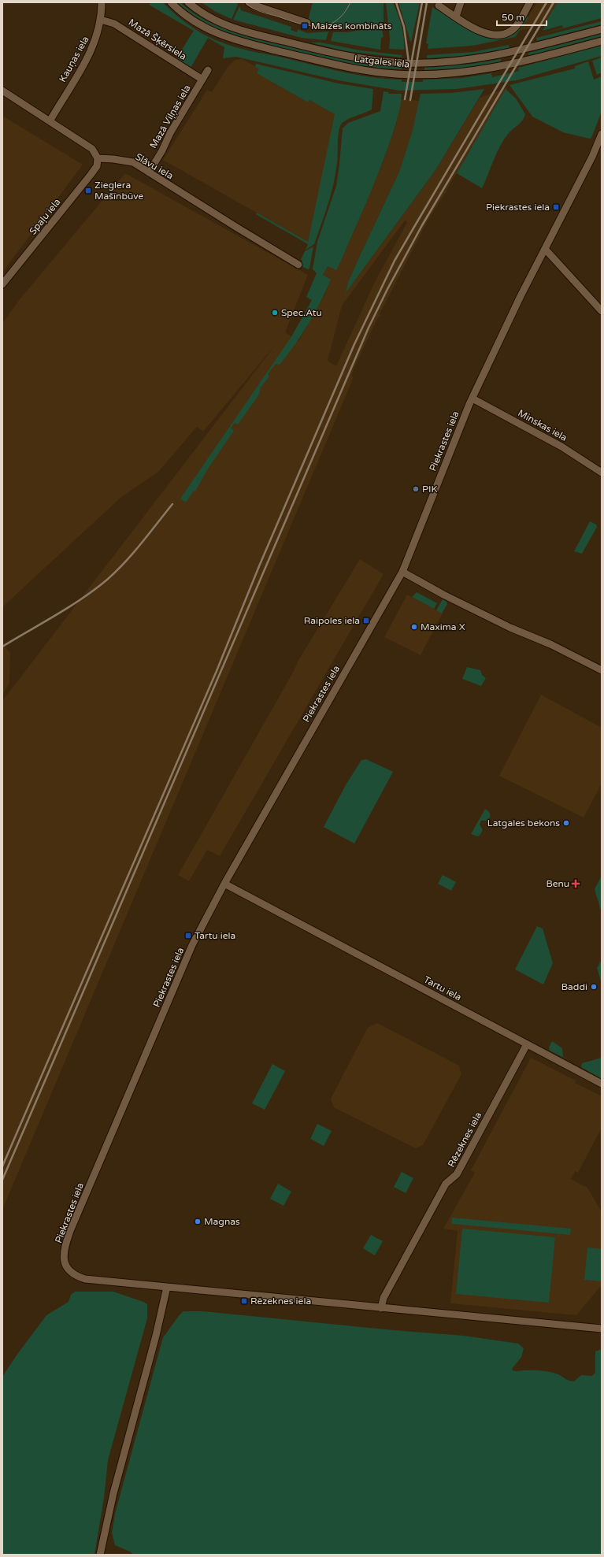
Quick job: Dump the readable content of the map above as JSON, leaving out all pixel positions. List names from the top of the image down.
{
  "streets": {
    "street": [
      "Mazā Šķērsiela",
      "Kauņas iela",
      "Latgales iela",
      "Mazā Viļņas iela",
      "Slāvu iela",
      "Spaļu iela",
      "Minskas iela",
      "Piekrastes iela",
      "Tartu iela",
      "Rēzeknes iela"
    ]
  },
  "crossings": [
    ["Mazā Šķērsiela", "Kauņas iela"],
    ["Mazā Šķērsiela", "Mazā Viļņas iela"],
    ["Mazā Viļņas iela", "Slāvu iela"],
    ["Slāvu iela", "Spaļu iela"],
    ["Minskas iela", "Piekrastes iela"],
    ["Piekrastes iela", "Tartu iela"],
    ["Tartu iela", "Rēzeknes iela"]
  ],
  "places": {
    "transit": [
      "Maizes kombināts",
      "Zieglera Mašīnbūve",
      "Piekrastes iela",
      "Raipoles iela",
      "Tartu iela",
      "Rēzeknes iela"
    ],
    "other": [
      "Spec.Atu",
      "PIK",
      "Maxima X",
      "Latgales bekons",
      "Baddi",
      "Magnas"
    ],
    "health": ["Benu"]
  },
  "scale_bar": "50 m"
}
